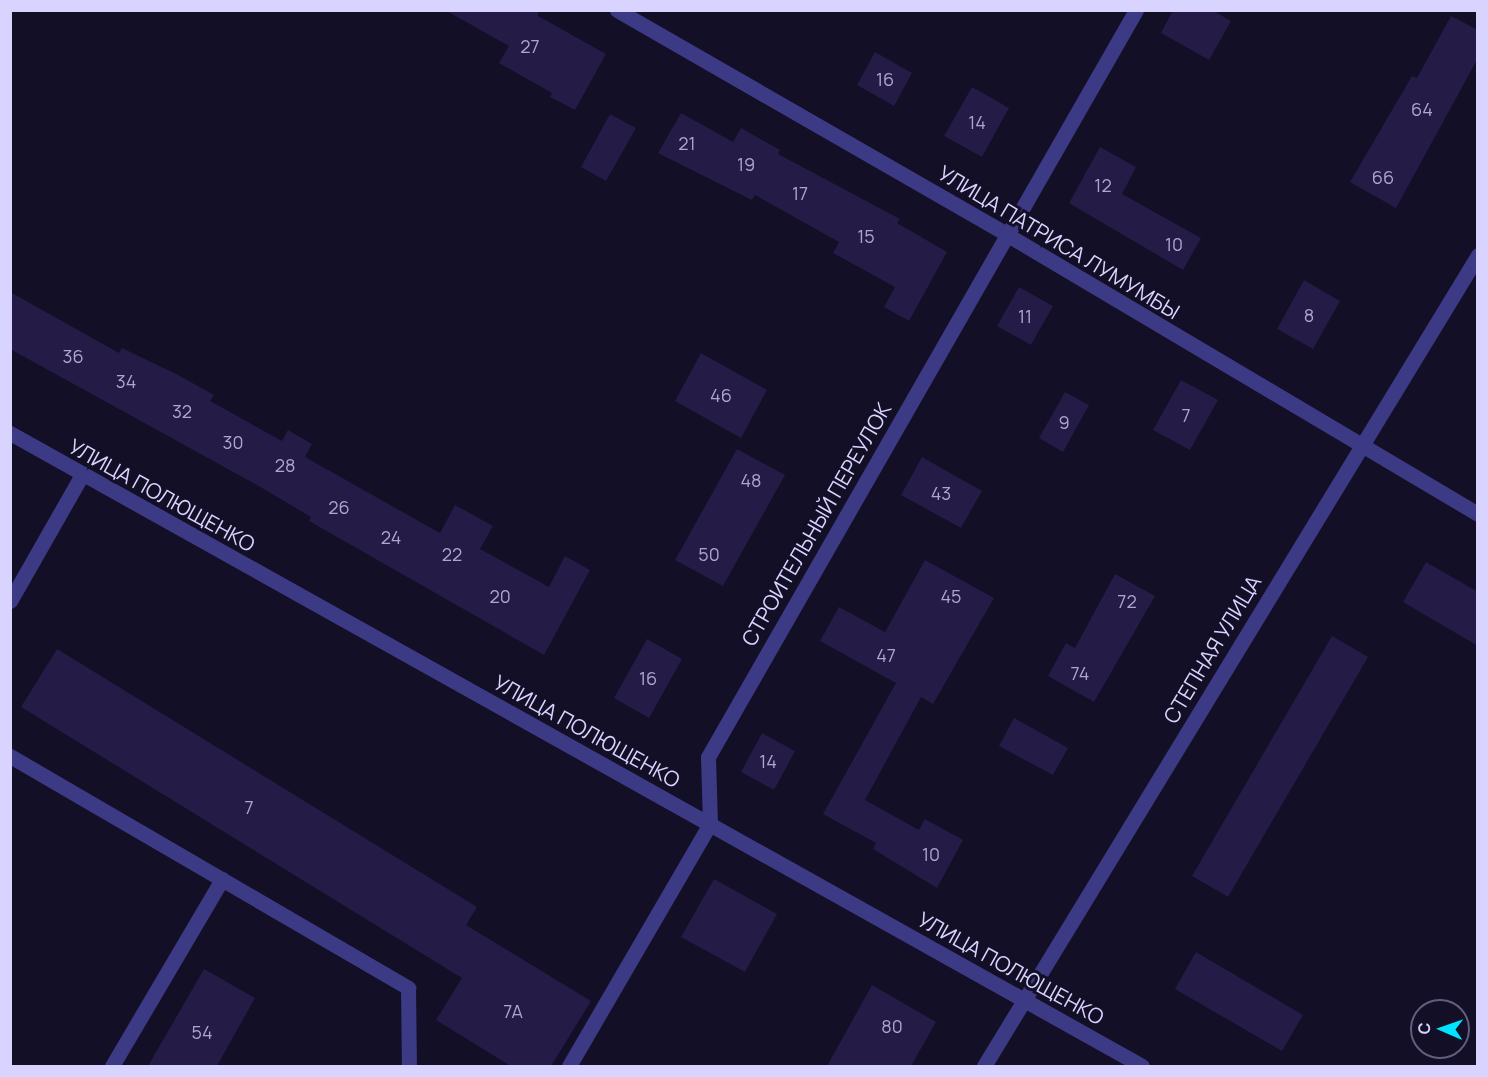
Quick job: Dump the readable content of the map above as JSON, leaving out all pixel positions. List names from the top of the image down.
{
  "streets": {
    "street": [
      "УЛИЦА ПАТРИСА ЛУМУМБЫ",
      "УЛИЦА ПОЛЮЩЕНКО",
      "СТРОИТЕЛЬНЫЙ ПЕРЕУЛОК",
      "СТЕПНАЯ УЛИЦА"
    ]
  },
  "crossings": [
    ["УЛИЦА ПАТРИСА ЛУМУМБЫ", "СТРОИТЕЛЬНЫЙ ПЕРЕУЛОК"],
    ["УЛИЦА ПАТРИСА ЛУМУМБЫ", "СТЕПНАЯ УЛИЦА"],
    ["УЛИЦА ПОЛЮЩЕНКО", "СТРОИТЕЛЬНЫЙ ПЕРЕУЛОК"],
    ["УЛИЦА ПОЛЮЩЕНКО", "СТЕПНАЯ УЛИЦА"]
  ],
  "house_numbers": [
    "27",
    "16",
    "64",
    "14",
    "21",
    "19",
    "66",
    "12",
    "17",
    "15",
    "10",
    "8",
    "11",
    "36",
    "34",
    "46",
    "32",
    "7",
    "9",
    "30",
    "28",
    "48",
    "43",
    "26",
    "24",
    "22",
    "50",
    "20",
    "45",
    "72",
    "47",
    "74",
    "16",
    "14",
    "7",
    "10",
    "7А",
    "80",
    "54"
  ],
  "north": "left"
}
